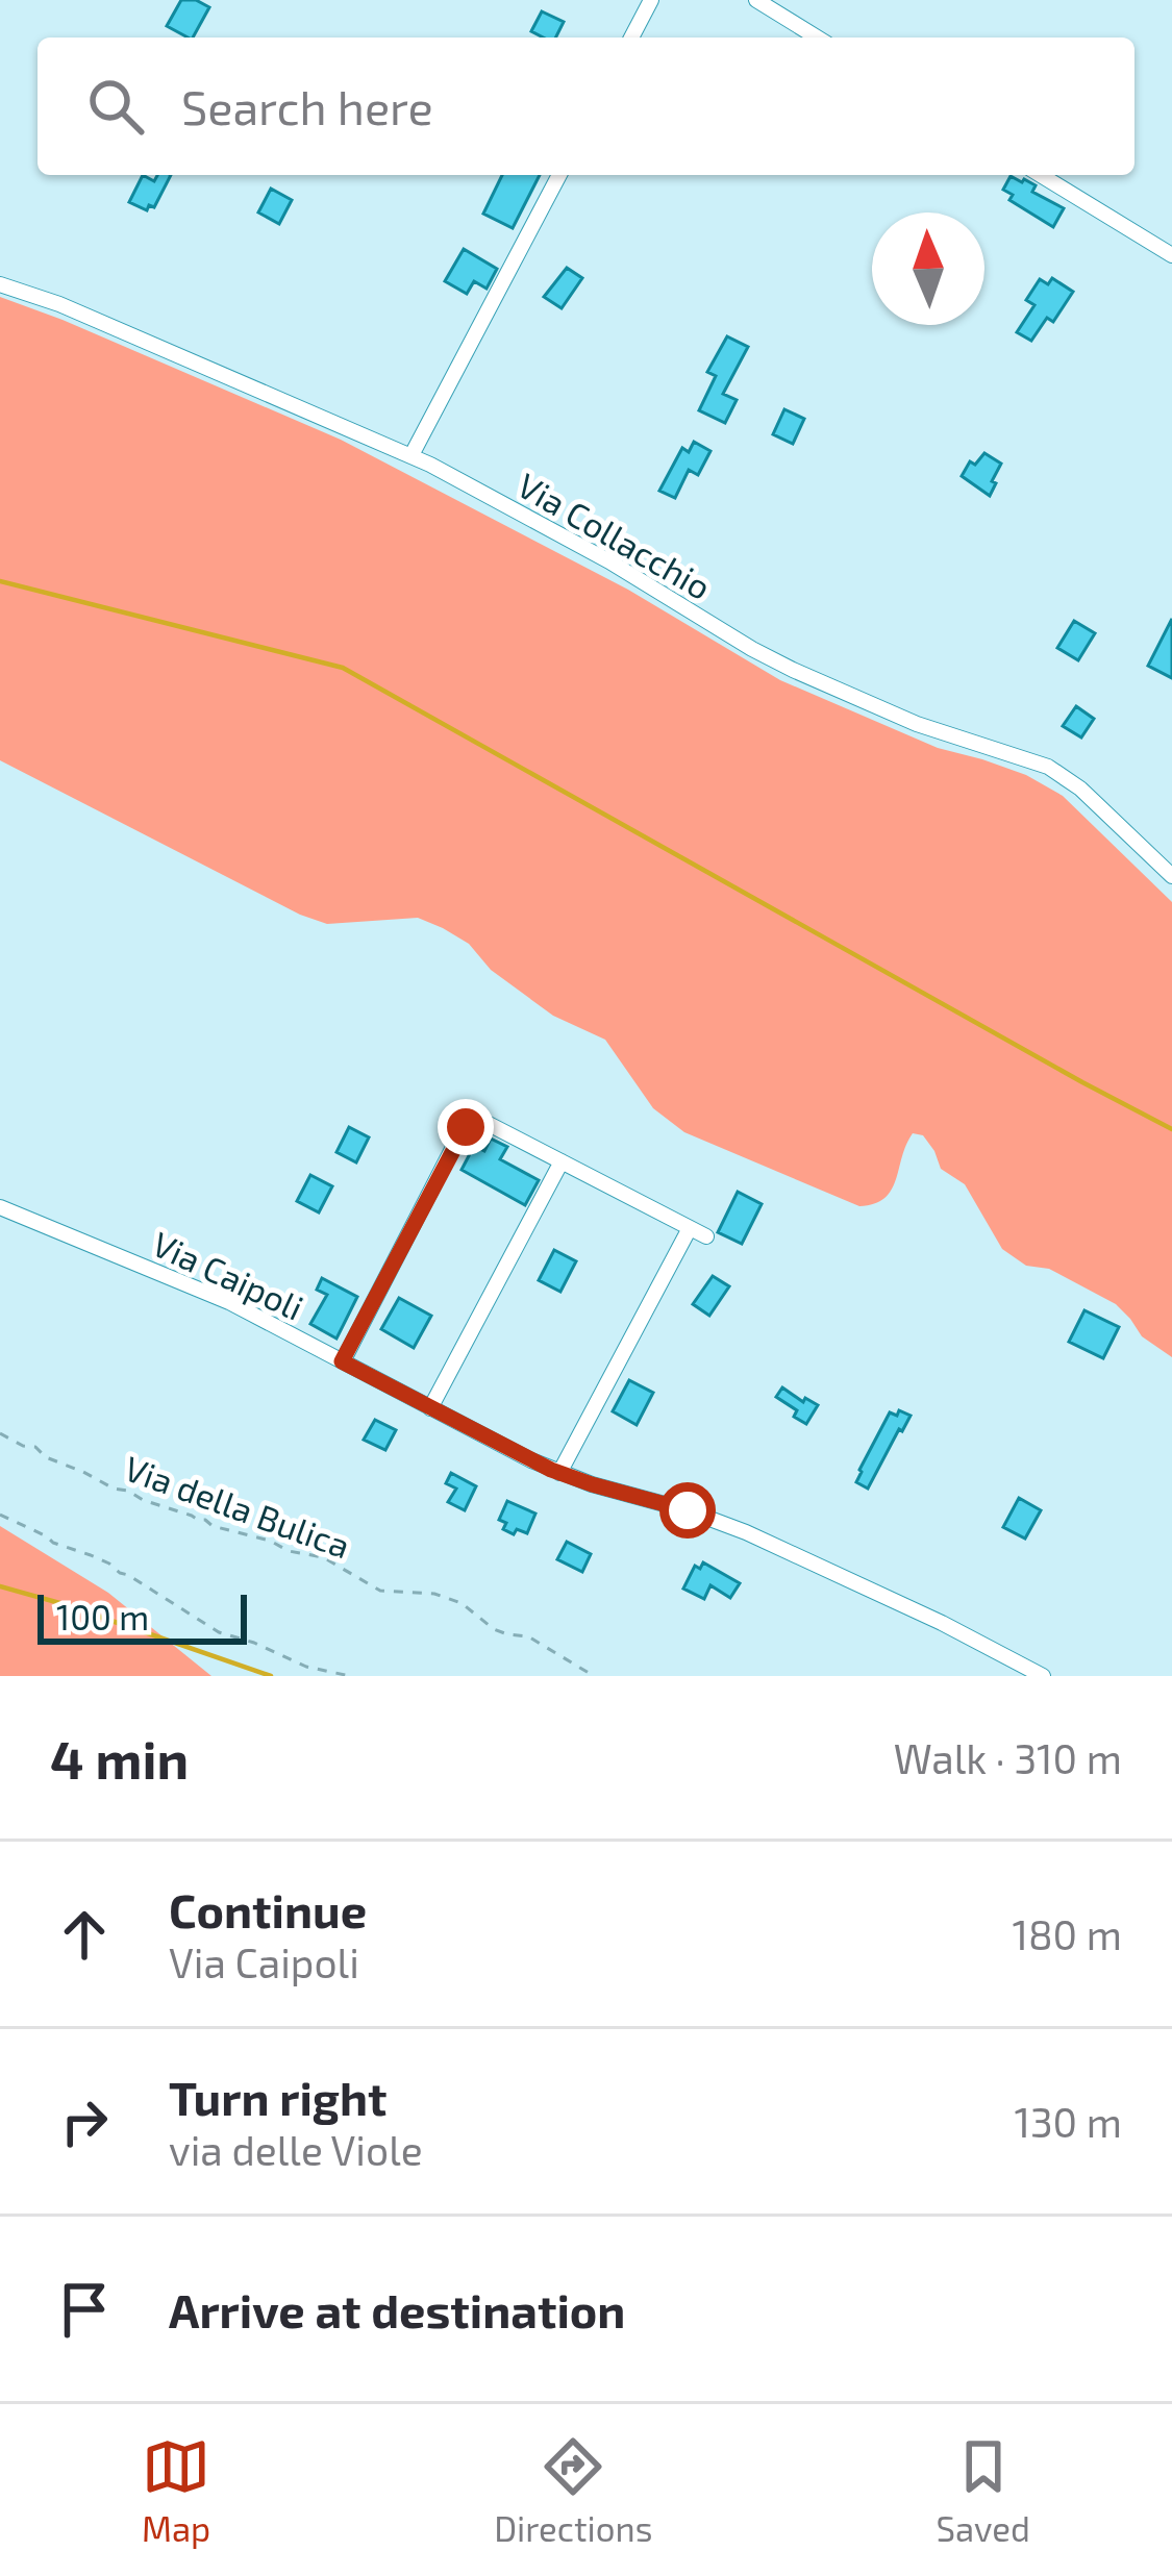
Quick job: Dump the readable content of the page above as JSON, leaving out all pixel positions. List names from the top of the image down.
{
  "streets": {
    "street": ["Via Collacchio", "Via Caipoli"],
    "path": ["Via della Bulica"]
  },
  "scale_bar": "100 m",
  "north": "top",
  "page": {
    "search": "Search here",
    "scale": "100 m",
    "heading": ["4 min", "Walk · 310 m"],
    "list": [
      ["Continue", "Via Caipoli", "180 m"],
      ["Turn right", "via delle Viole", "130 m"],
      "Arrive at destination"
    ],
    "nav": ["Map", "Directions", "Saved"]
  }
}
